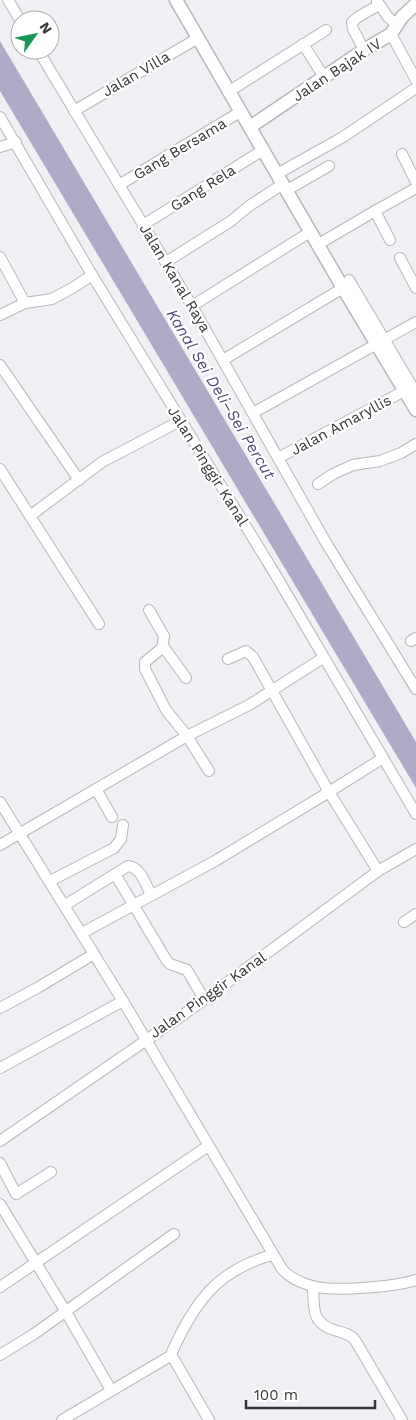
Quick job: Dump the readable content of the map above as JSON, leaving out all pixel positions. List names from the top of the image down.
{
  "streets": {
    "street": [
      "Jalan Bajak IV",
      "Jalan Villa",
      "Gang Bersama",
      "Gang Rela",
      "Jalan Kanal Raya",
      "Jalan Amaryllis",
      "Jalan Pinggir Kanal"
    ]
  },
  "crossings": [
    ["Jalan Villa", "Jalan Kanal Raya"],
    ["Gang Bersama", "Jalan Kanal Raya"],
    ["Gang Rela", "Jalan Kanal Raya"],
    ["Jalan Kanal Raya", "Jalan Amaryllis"]
  ],
  "water": ["Kanal Sei Deli–Sei Percut"],
  "scale_bar": "100 m",
  "north": "top right"
}
